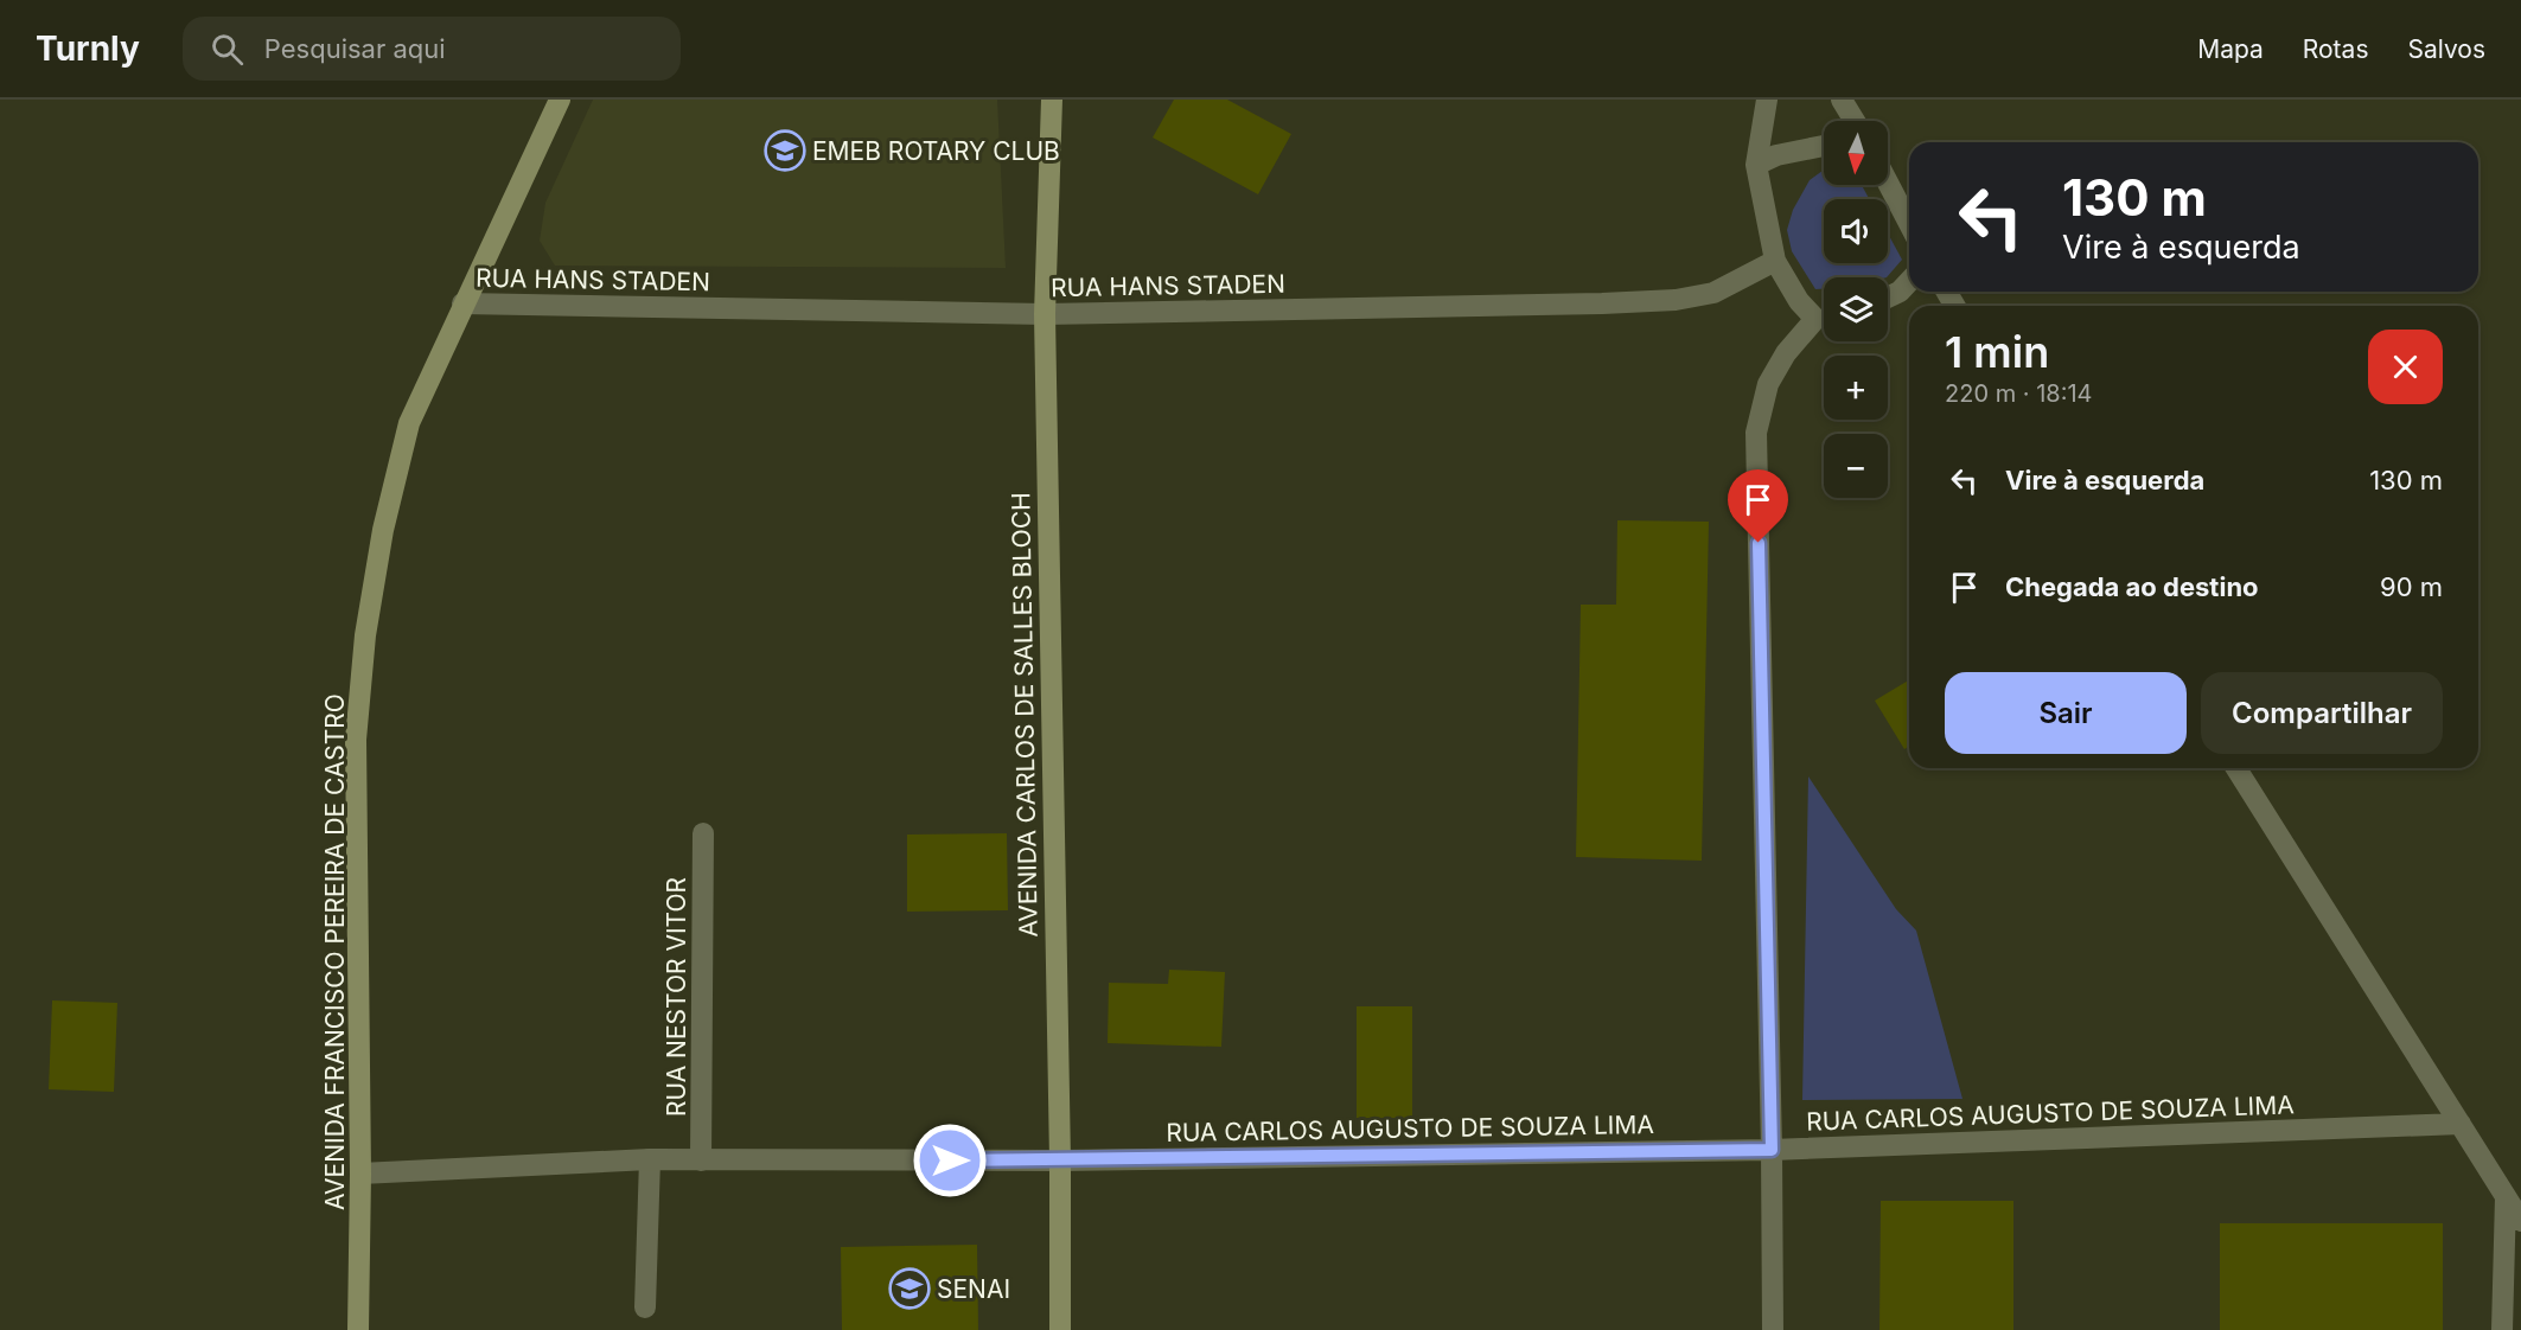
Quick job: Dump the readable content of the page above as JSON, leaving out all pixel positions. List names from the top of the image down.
{
  "streets": {
    "street": [
      "RUA HANS STADEN",
      "AVENIDA CARLOS DE SALLES BLOCH",
      "AVENIDA FRANCISCO PEREIRA DE CASTRO",
      "RUA NESTOR VITOR",
      "RUA CARLOS AUGUSTO DE SOUZA LIMA"
    ]
  },
  "crossings": [
    ["RUA HANS STADEN", "AVENIDA CARLOS DE SALLES BLOCH"],
    ["RUA HANS STADEN", "AVENIDA FRANCISCO PEREIRA DE CASTRO"],
    ["AVENIDA CARLOS DE SALLES BLOCH", "RUA CARLOS AUGUSTO DE SOUZA LIMA"],
    ["AVENIDA FRANCISCO PEREIRA DE CASTRO", "RUA CARLOS AUGUSTO DE SOUZA LIMA"],
    ["RUA NESTOR VITOR", "RUA CARLOS AUGUSTO DE SOUZA LIMA"]
  ],
  "places": {
    "school or university": ["EMEB ROTARY CLUB", "SENAI"]
  },
  "north": "bottom",
  "page": {
    "header": "Turnly",
    "search": "Pesquisar aqui",
    "nav": ["Mapa", "Rotas", "Salvos"],
    "map_buttons": ["+", "−"],
    "turn": ["130 m", "Vire à esquerda"],
    "heading": ["1 min", "220 m · 18:14"],
    "list": [
      {
        "name": "Vire à esquerda",
        "value": "130 m"
      },
      {
        "name": "Chegada ao destino",
        "value": "90 m"
      }
    ],
    "buttons": ["Sair", "Compartilhar"]
  }
}
